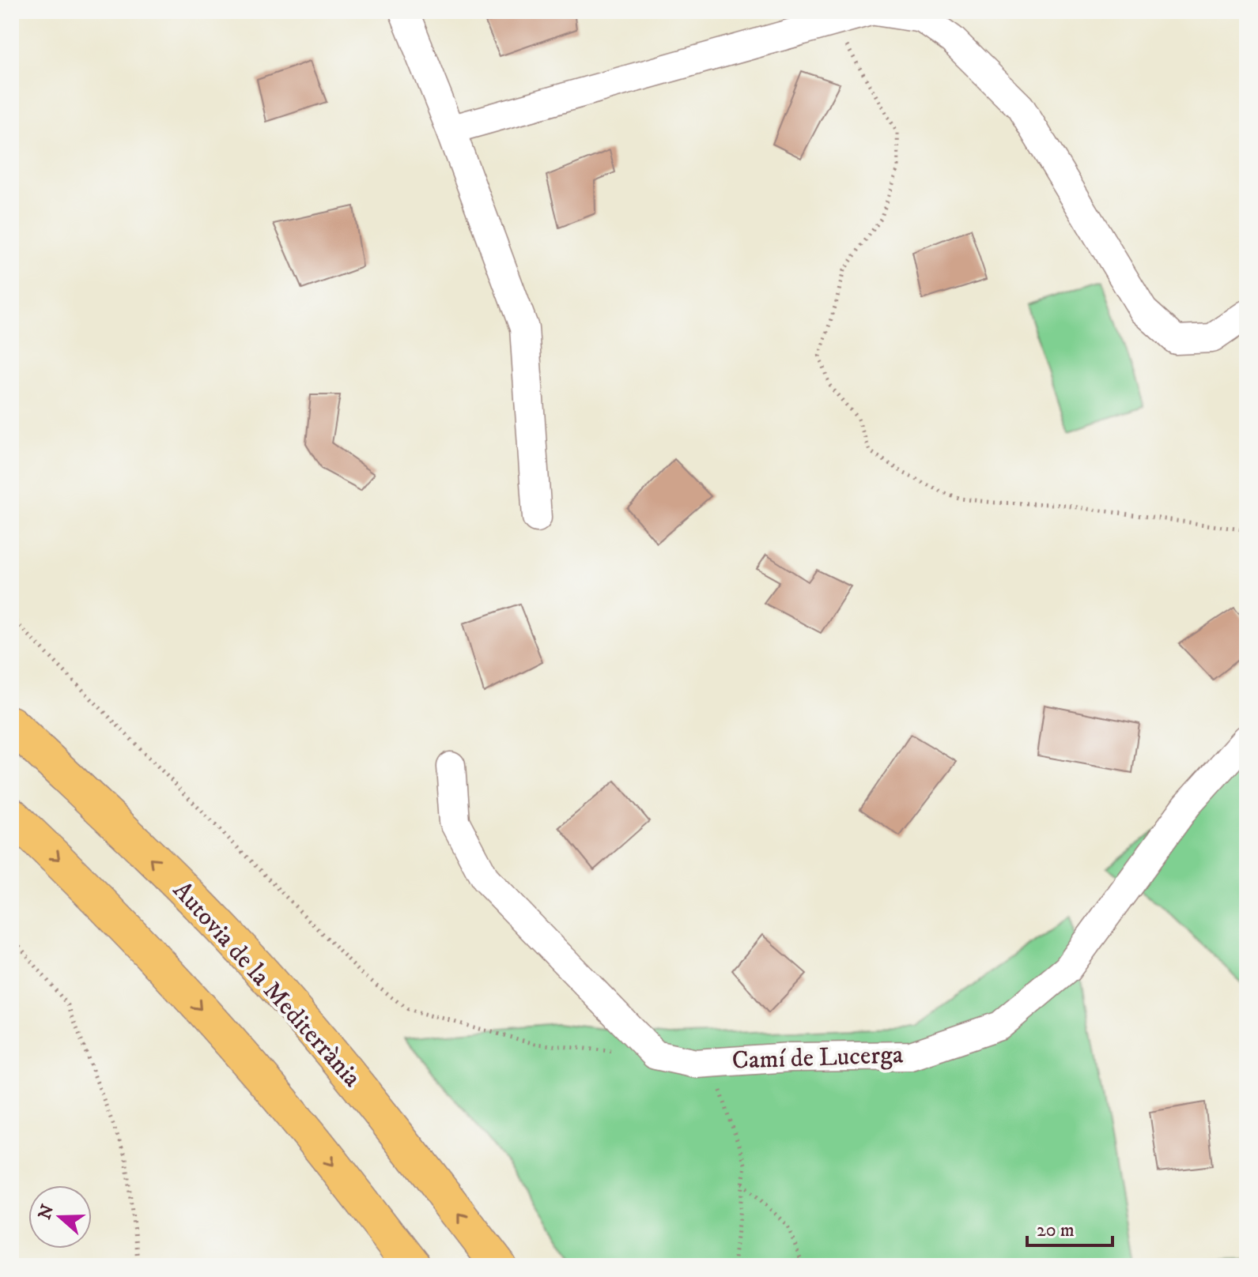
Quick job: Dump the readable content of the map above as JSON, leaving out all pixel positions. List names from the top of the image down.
{
  "streets": {
    "highway": ["Autovia de la Mediterrània"],
    "street": ["Camí de Lucerga"]
  },
  "scale_bar": "20 m",
  "north": "left"
}
